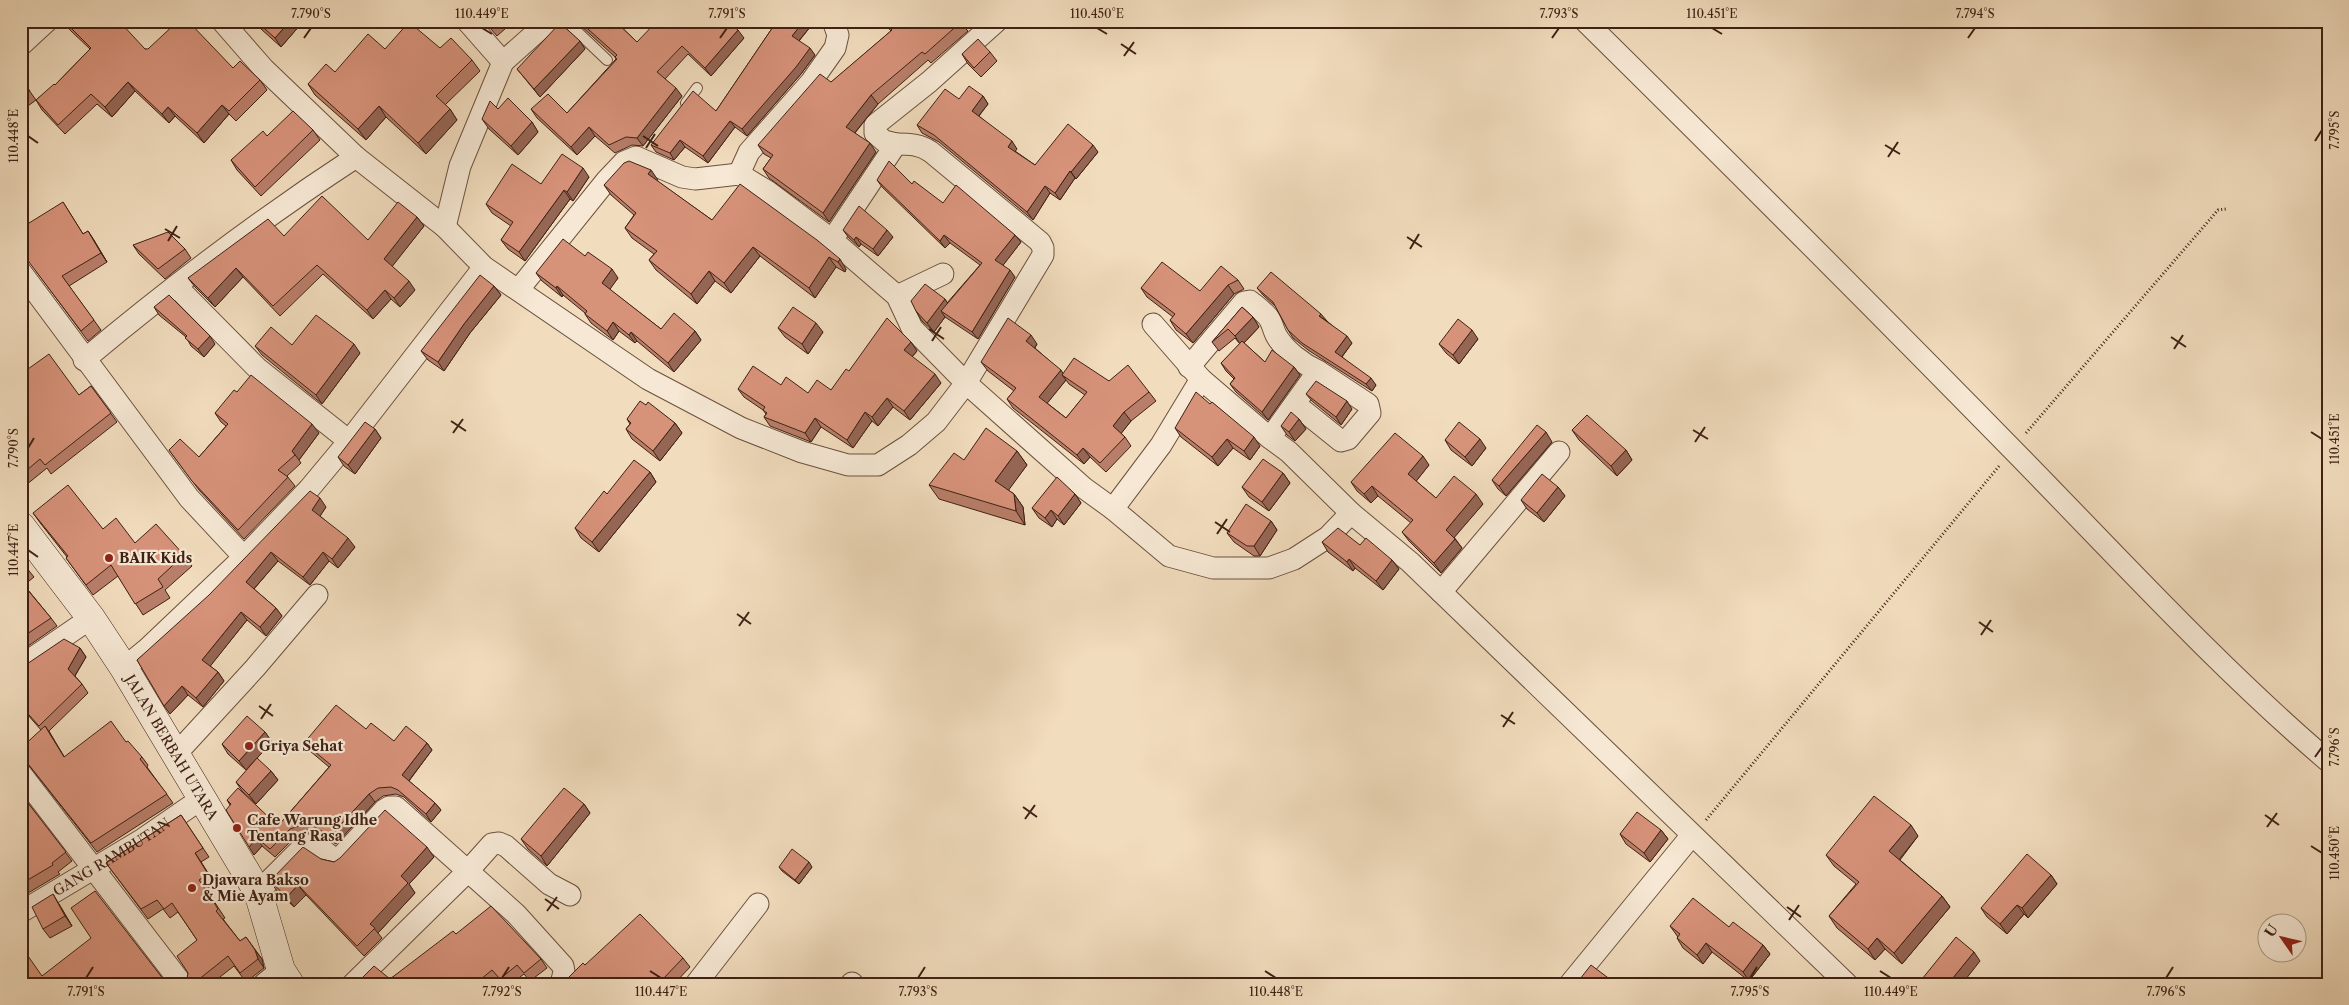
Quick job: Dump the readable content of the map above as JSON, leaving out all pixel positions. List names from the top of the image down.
{
  "streets": {
    "main road": ["JALAN BERBAH UTARA"],
    "street": ["GANG RAMBUTAN"]
  },
  "crossings": [
    ["JALAN BERBAH UTARA", "GANG RAMBUTAN"]
  ],
  "places": [
    "BAIK Kids",
    "Griya Sehat",
    "Cafe Warung Idhe Tentang Rasa",
    "Djawara Bakso & Mie Ayam"
  ],
  "north": "top left",
  "coordinates": [
    "7.790°S",
    "110.449°E",
    "7.791°S",
    "110.450°E",
    "7.793°S",
    "110.451°E",
    "7.794°S",
    "7.795°S",
    "110.448°E",
    "110.447°E",
    "7.796°S",
    "7.792°S"
  ]
}
